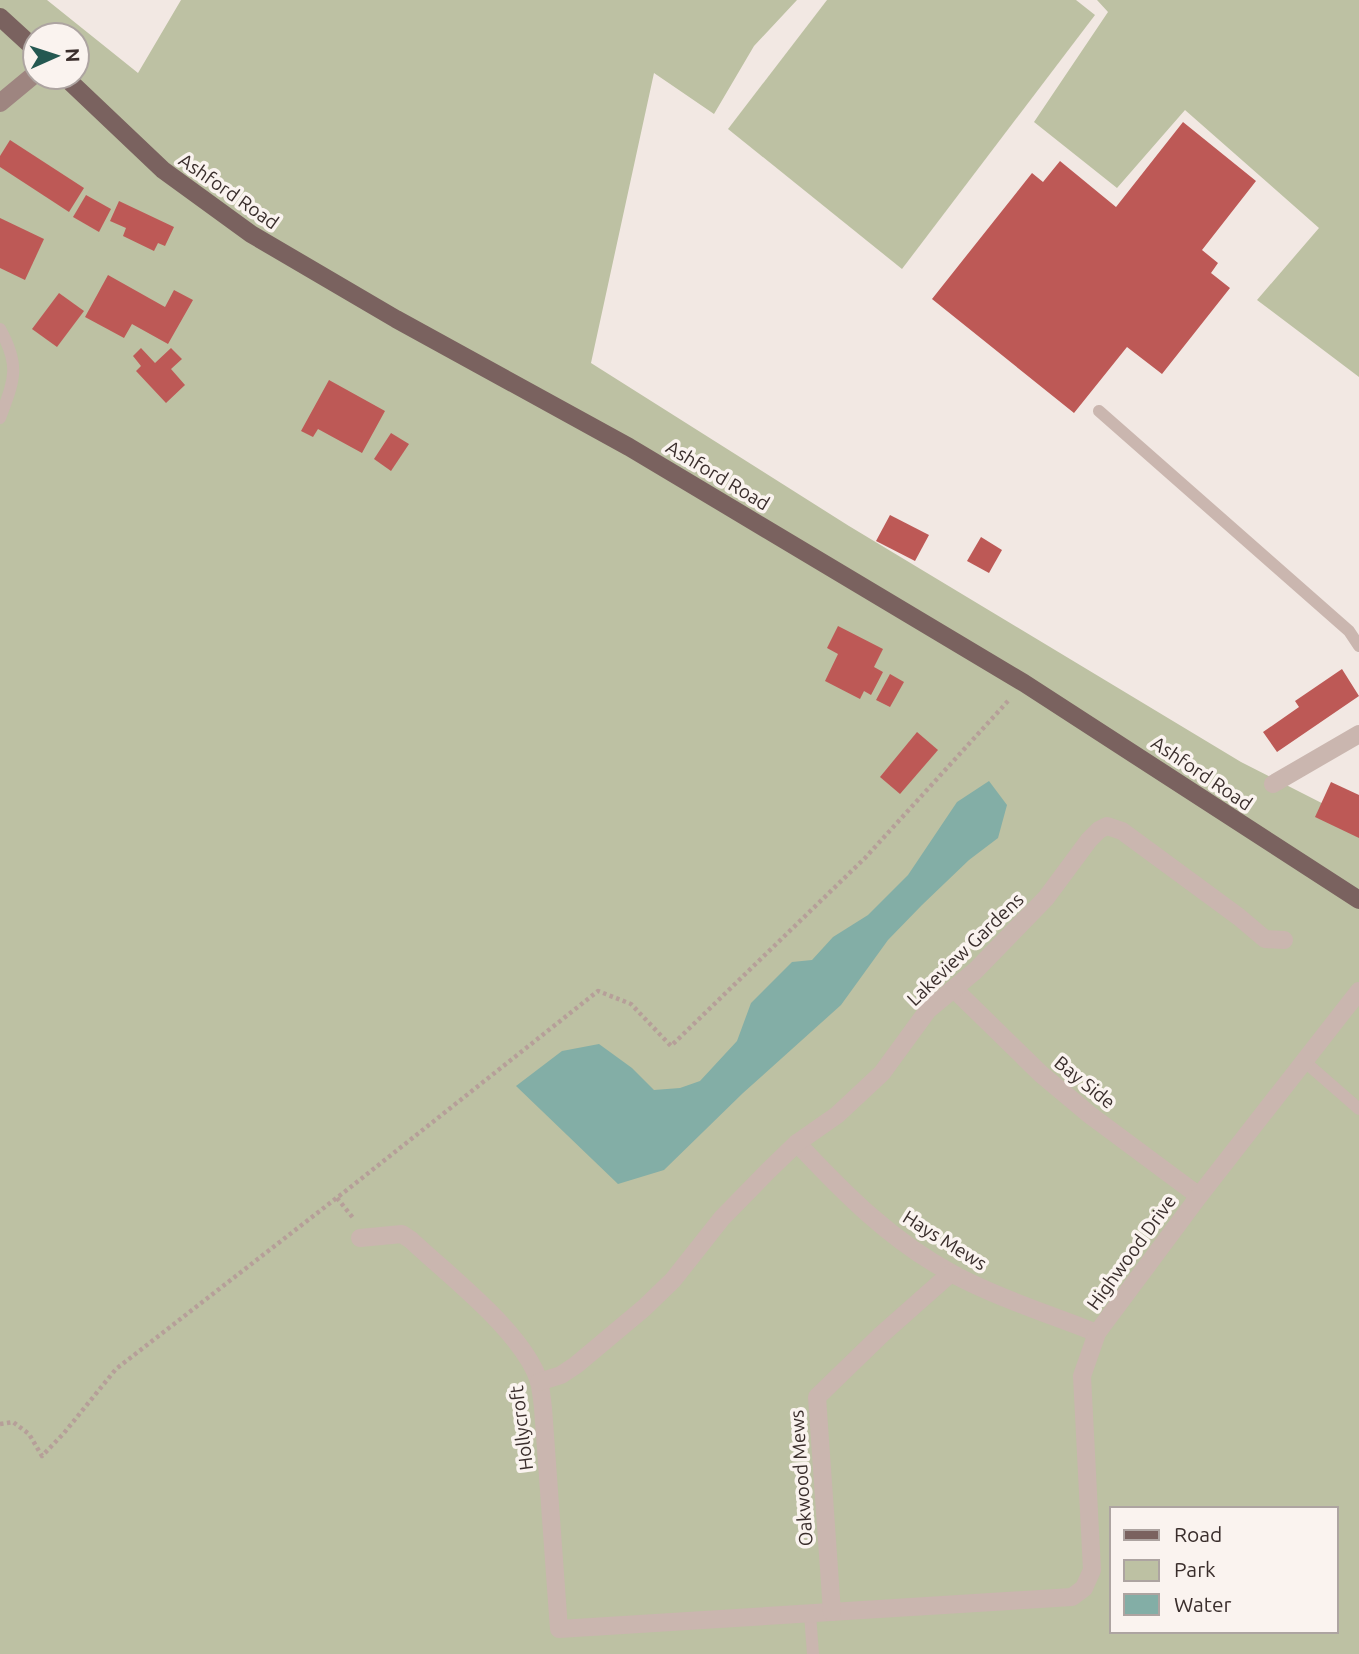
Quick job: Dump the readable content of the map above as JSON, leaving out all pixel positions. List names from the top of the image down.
{
  "streets": {
    "main road": ["Ashford Road"],
    "street": [
      "Lakeview Gardens",
      "Bay Side",
      "Hays Mews",
      "Highwood Drive",
      "Hollycroft",
      "Oakwood Mews"
    ]
  },
  "crossings": [
    ["Lakeview Gardens", "Bay Side"],
    ["Lakeview Gardens", "Hays Mews"],
    ["Lakeview Gardens", "Hollycroft"],
    ["Bay Side", "Highwood Drive"],
    ["Hays Mews", "Highwood Drive"],
    ["Hays Mews", "Oakwood Mews"],
    ["Highwood Drive", "Oakwood Mews"]
  ],
  "legend": ["Road", "Park", "Water"],
  "north": "right"
}
